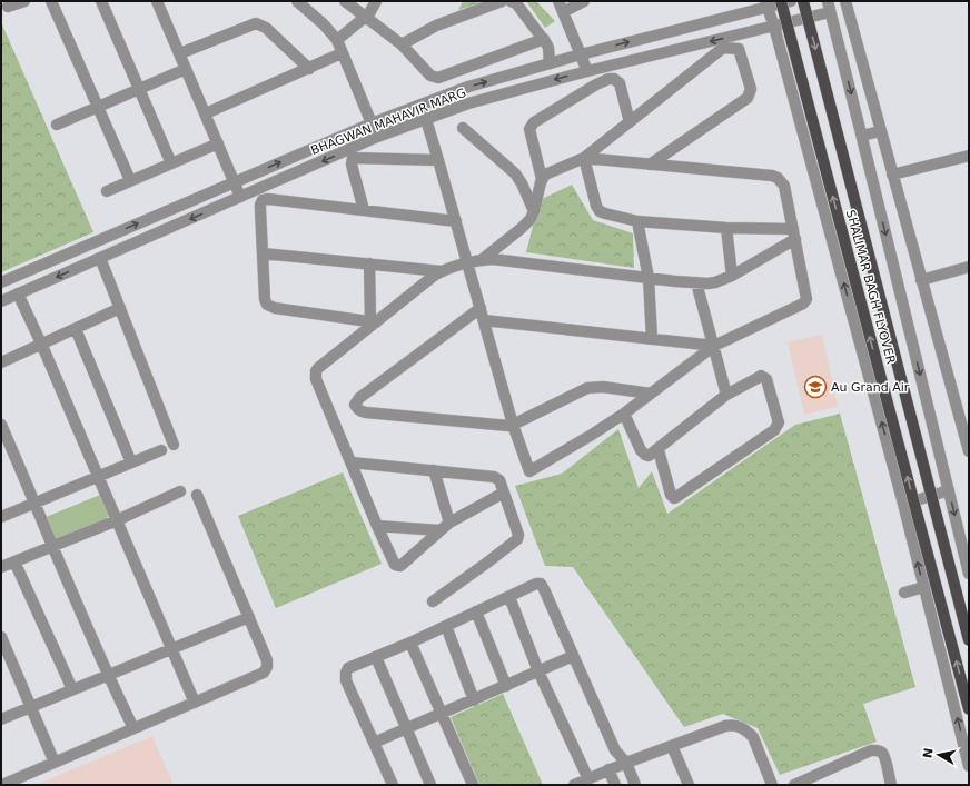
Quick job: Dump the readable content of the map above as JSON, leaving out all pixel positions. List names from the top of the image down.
{
  "streets": {
    "main road": ["SHALIMAR BAGH FLYOVER"],
    "street": ["BHAGWAN MAHAVIR MARG"]
  },
  "places": {
    "school or university": ["Au Grand Air"]
  },
  "north": "left"
}
